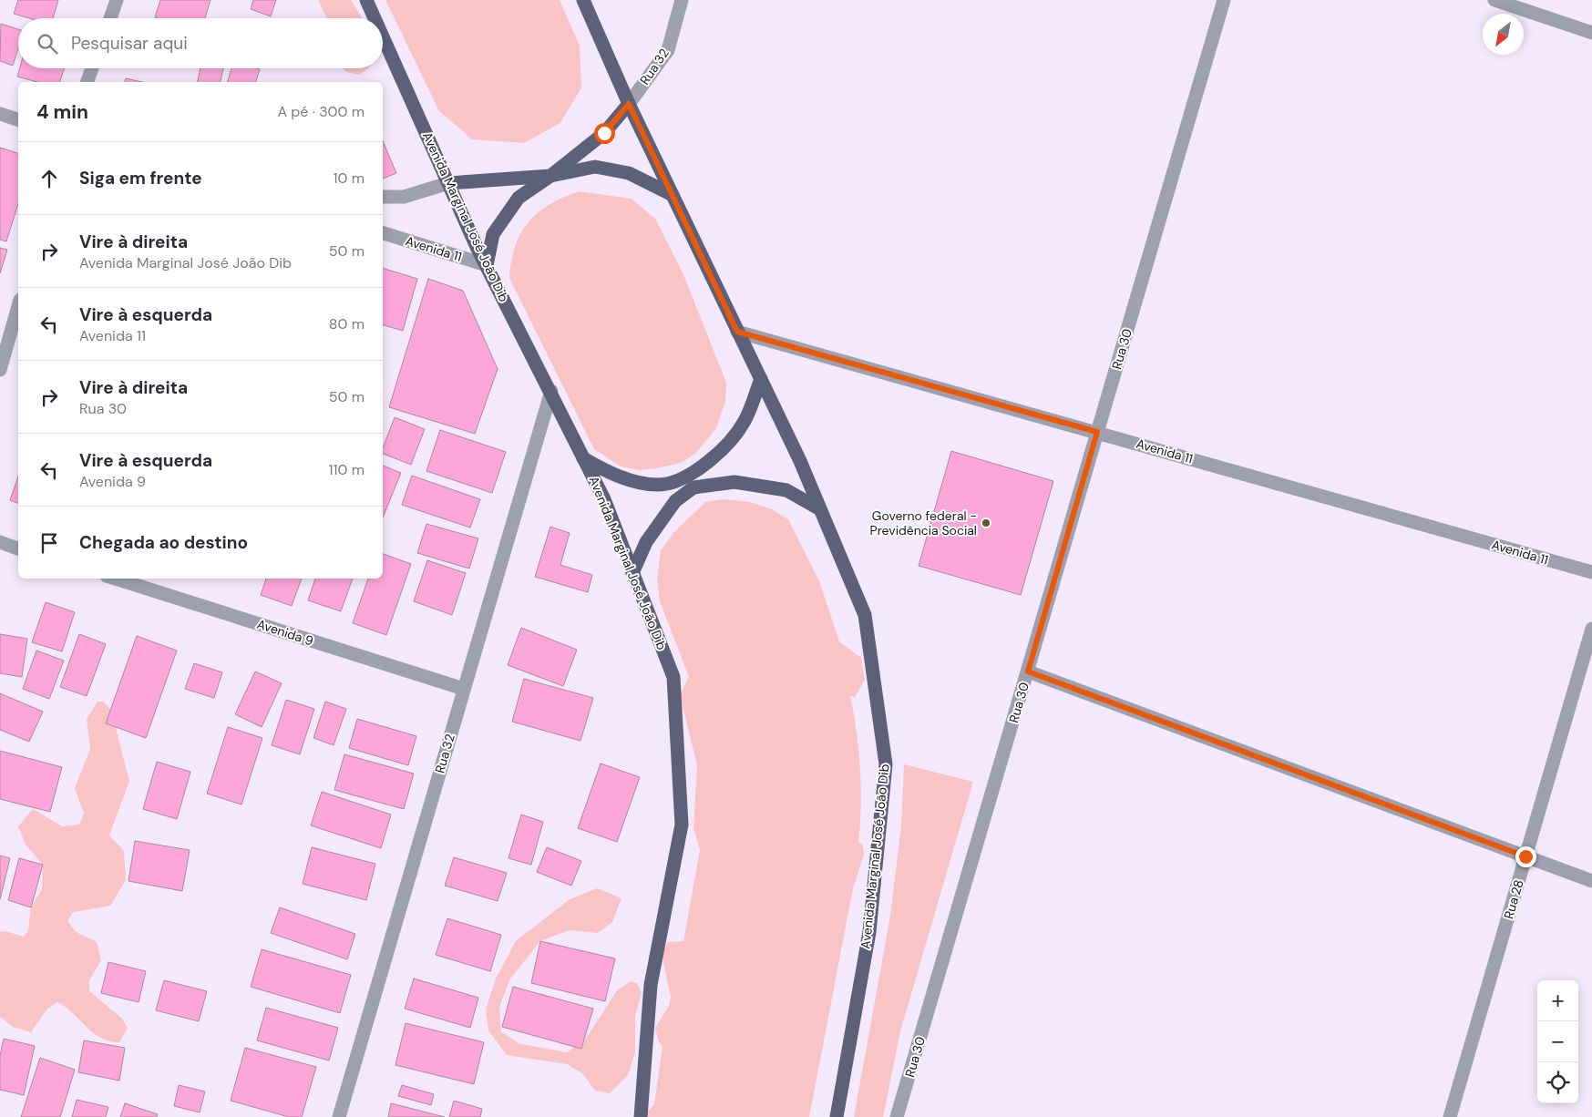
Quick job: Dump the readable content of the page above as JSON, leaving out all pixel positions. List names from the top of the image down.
{
  "streets": {
    "main road": ["Avenida Marginal José João Dib"],
    "street": [
      "Rua 32",
      "Avenida 11",
      "Rua 30",
      "Avenida 9",
      "Rua 28"
    ]
  },
  "crossings": [
    ["Rua 32", "Avenida Marginal José João Dib"],
    ["Rua 32", "Avenida 9"],
    ["Avenida Marginal José João Dib", "Avenida 11"],
    ["Avenida 11", "Rua 30"]
  ],
  "places": ["Governo federal - Previdência Social"],
  "north": "bottom left",
  "page": {
    "search": "Pesquisar aqui",
    "heading": ["4 min", "A pé · 300 m"],
    "list": [
      ["Siga em frente", "10 m"],
      ["Vire à direita", "Avenida Marginal José João Dib", "50 m"],
      ["Vire à esquerda", "Avenida 11", "80 m"],
      ["Vire à direita", "Rua 30", "50 m"],
      ["Vire à esquerda", "Avenida 9", "110 m"],
      "Chegada ao destino"
    ],
    "map_buttons": ["+", "−"]
  }
}
